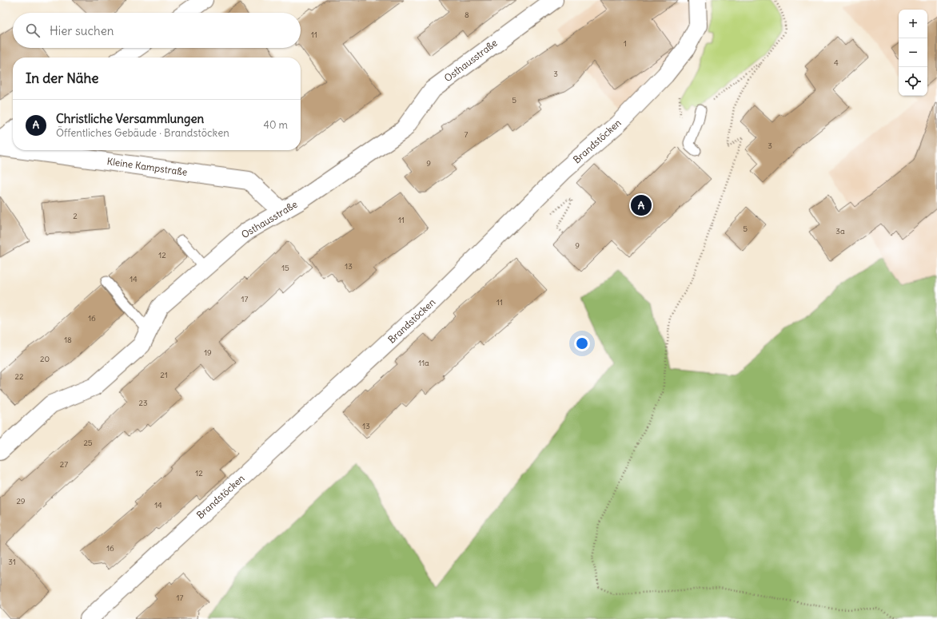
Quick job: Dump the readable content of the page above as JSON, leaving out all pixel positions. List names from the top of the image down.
{
  "streets": {
    "street": ["Osthausstraße", "Brandstöcken", "Kleine Kampstraße"]
  },
  "crossings": [
    ["Osthausstraße", "Kleine Kampstraße"]
  ],
  "house_numbers": [
    "8",
    "11",
    "1",
    "4",
    "3",
    "5",
    "7",
    "3",
    "9",
    "2",
    "11",
    "5",
    "3a",
    "9",
    "12",
    "13",
    "15",
    "14",
    "17",
    "11",
    "16",
    "18",
    "19",
    "20",
    "11a",
    "21",
    "22",
    "23",
    "13",
    "25",
    "27",
    "12",
    "29",
    "14",
    "16",
    "31",
    "17"
  ],
  "page": {
    "map_buttons": ["+", "−"],
    "search": "Hier suchen",
    "heading": "In der Nähe",
    "list": [
      {
        "mark": "A",
        "name": "Christliche Versammlungen",
        "note": "Öffentliches Gebäude · Brandstöcken",
        "value": "40 m"
      }
    ],
    "pins": "A"
  }
}
